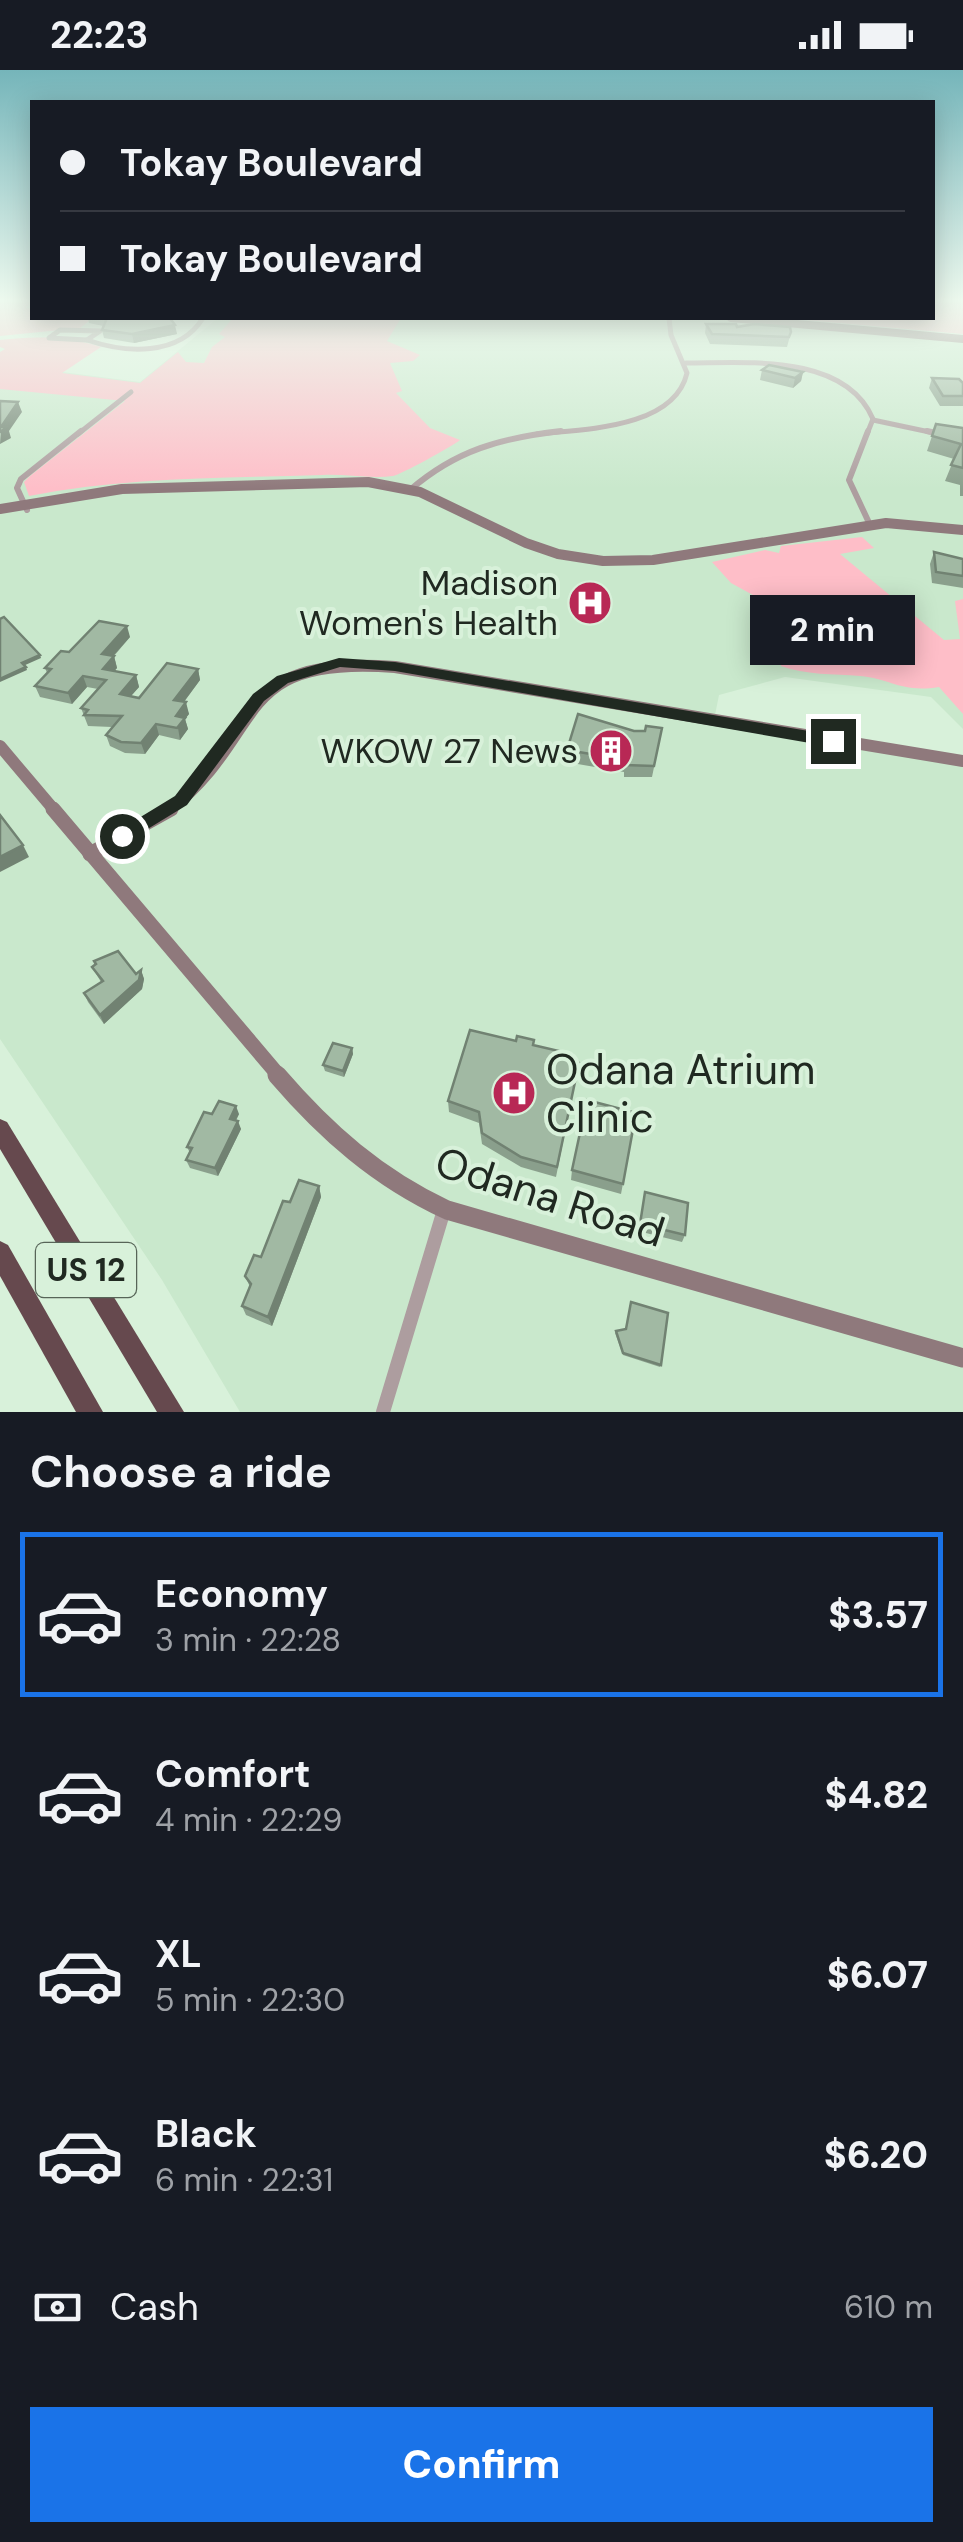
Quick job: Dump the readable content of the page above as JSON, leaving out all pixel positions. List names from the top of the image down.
{
  "streets": {
    "highway": ["US 12"],
    "street": ["Odana Road"]
  },
  "places": {
    "hospital": ["Madison Women's Health", "Odana Atrium Clinic"],
    "building": ["WKOW 27 News"]
  },
  "page": {
    "status": "22:23",
    "banner": ["Tokay Boulevard", "Tokay Boulevard"],
    "bubble": "2 min",
    "heading": "Choose a ride",
    "list": [
      {
        "name": "Economy",
        "note": "3 min · 22:28",
        "value": "$3.57"
      },
      {
        "name": "Comfort",
        "note": "4 min · 22:29",
        "value": "$4.82"
      },
      {
        "name": "XL",
        "note": "5 min · 22:30",
        "value": "$6.07"
      },
      {
        "name": "Black",
        "note": "6 min · 22:31",
        "value": "$6.20"
      }
    ],
    "pay": ["Cash", "610 m"],
    "buttons": "Confirm"
  }
}
